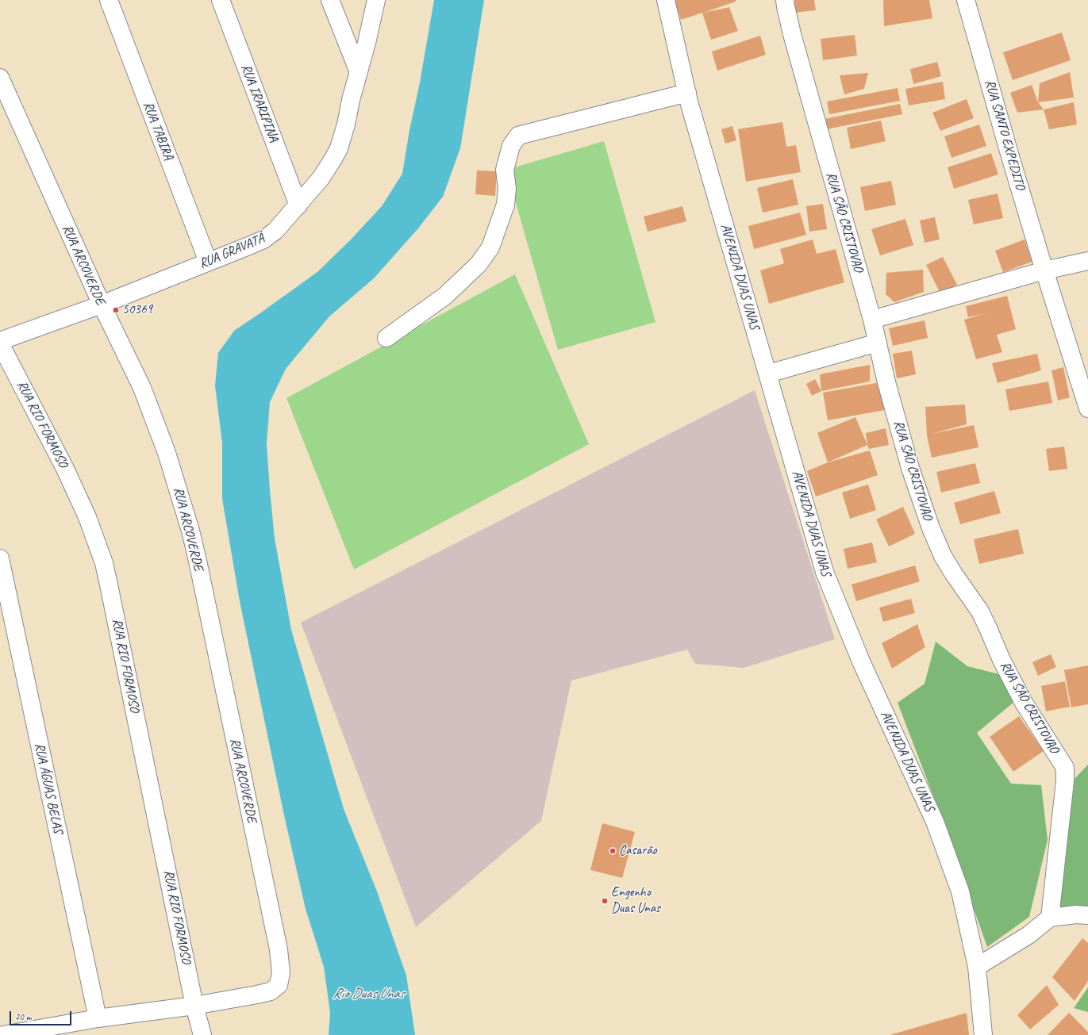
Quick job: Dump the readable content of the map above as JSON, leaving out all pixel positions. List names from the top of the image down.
{
  "streets": {
    "street": [
      "RUA IRARIPINA",
      "RUA TABIRA",
      "RUA SANTO EXPEDITO",
      "RUA SÃO CRISTOVAO",
      "RUA GRAVATÁ",
      "RUA ARCOVERDE",
      "AVENIDA DUAS UNAS",
      "RUA RIO FORMOSO",
      "RUA ÁGUAS BELAS"
    ]
  },
  "crossings": [
    ["RUA IRARIPINA", "RUA GRAVATÁ"],
    ["RUA TABIRA", "RUA GRAVATÁ"],
    ["RUA GRAVATÁ", "RUA ARCOVERDE"],
    ["RUA ARCOVERDE", "RUA RIO FORMOSO"]
  ],
  "water": ["Rio Duas Unas"],
  "places": ["50369", "Casarão", "Engenho Duas Unas"],
  "scale_bar": "20 m"
}
